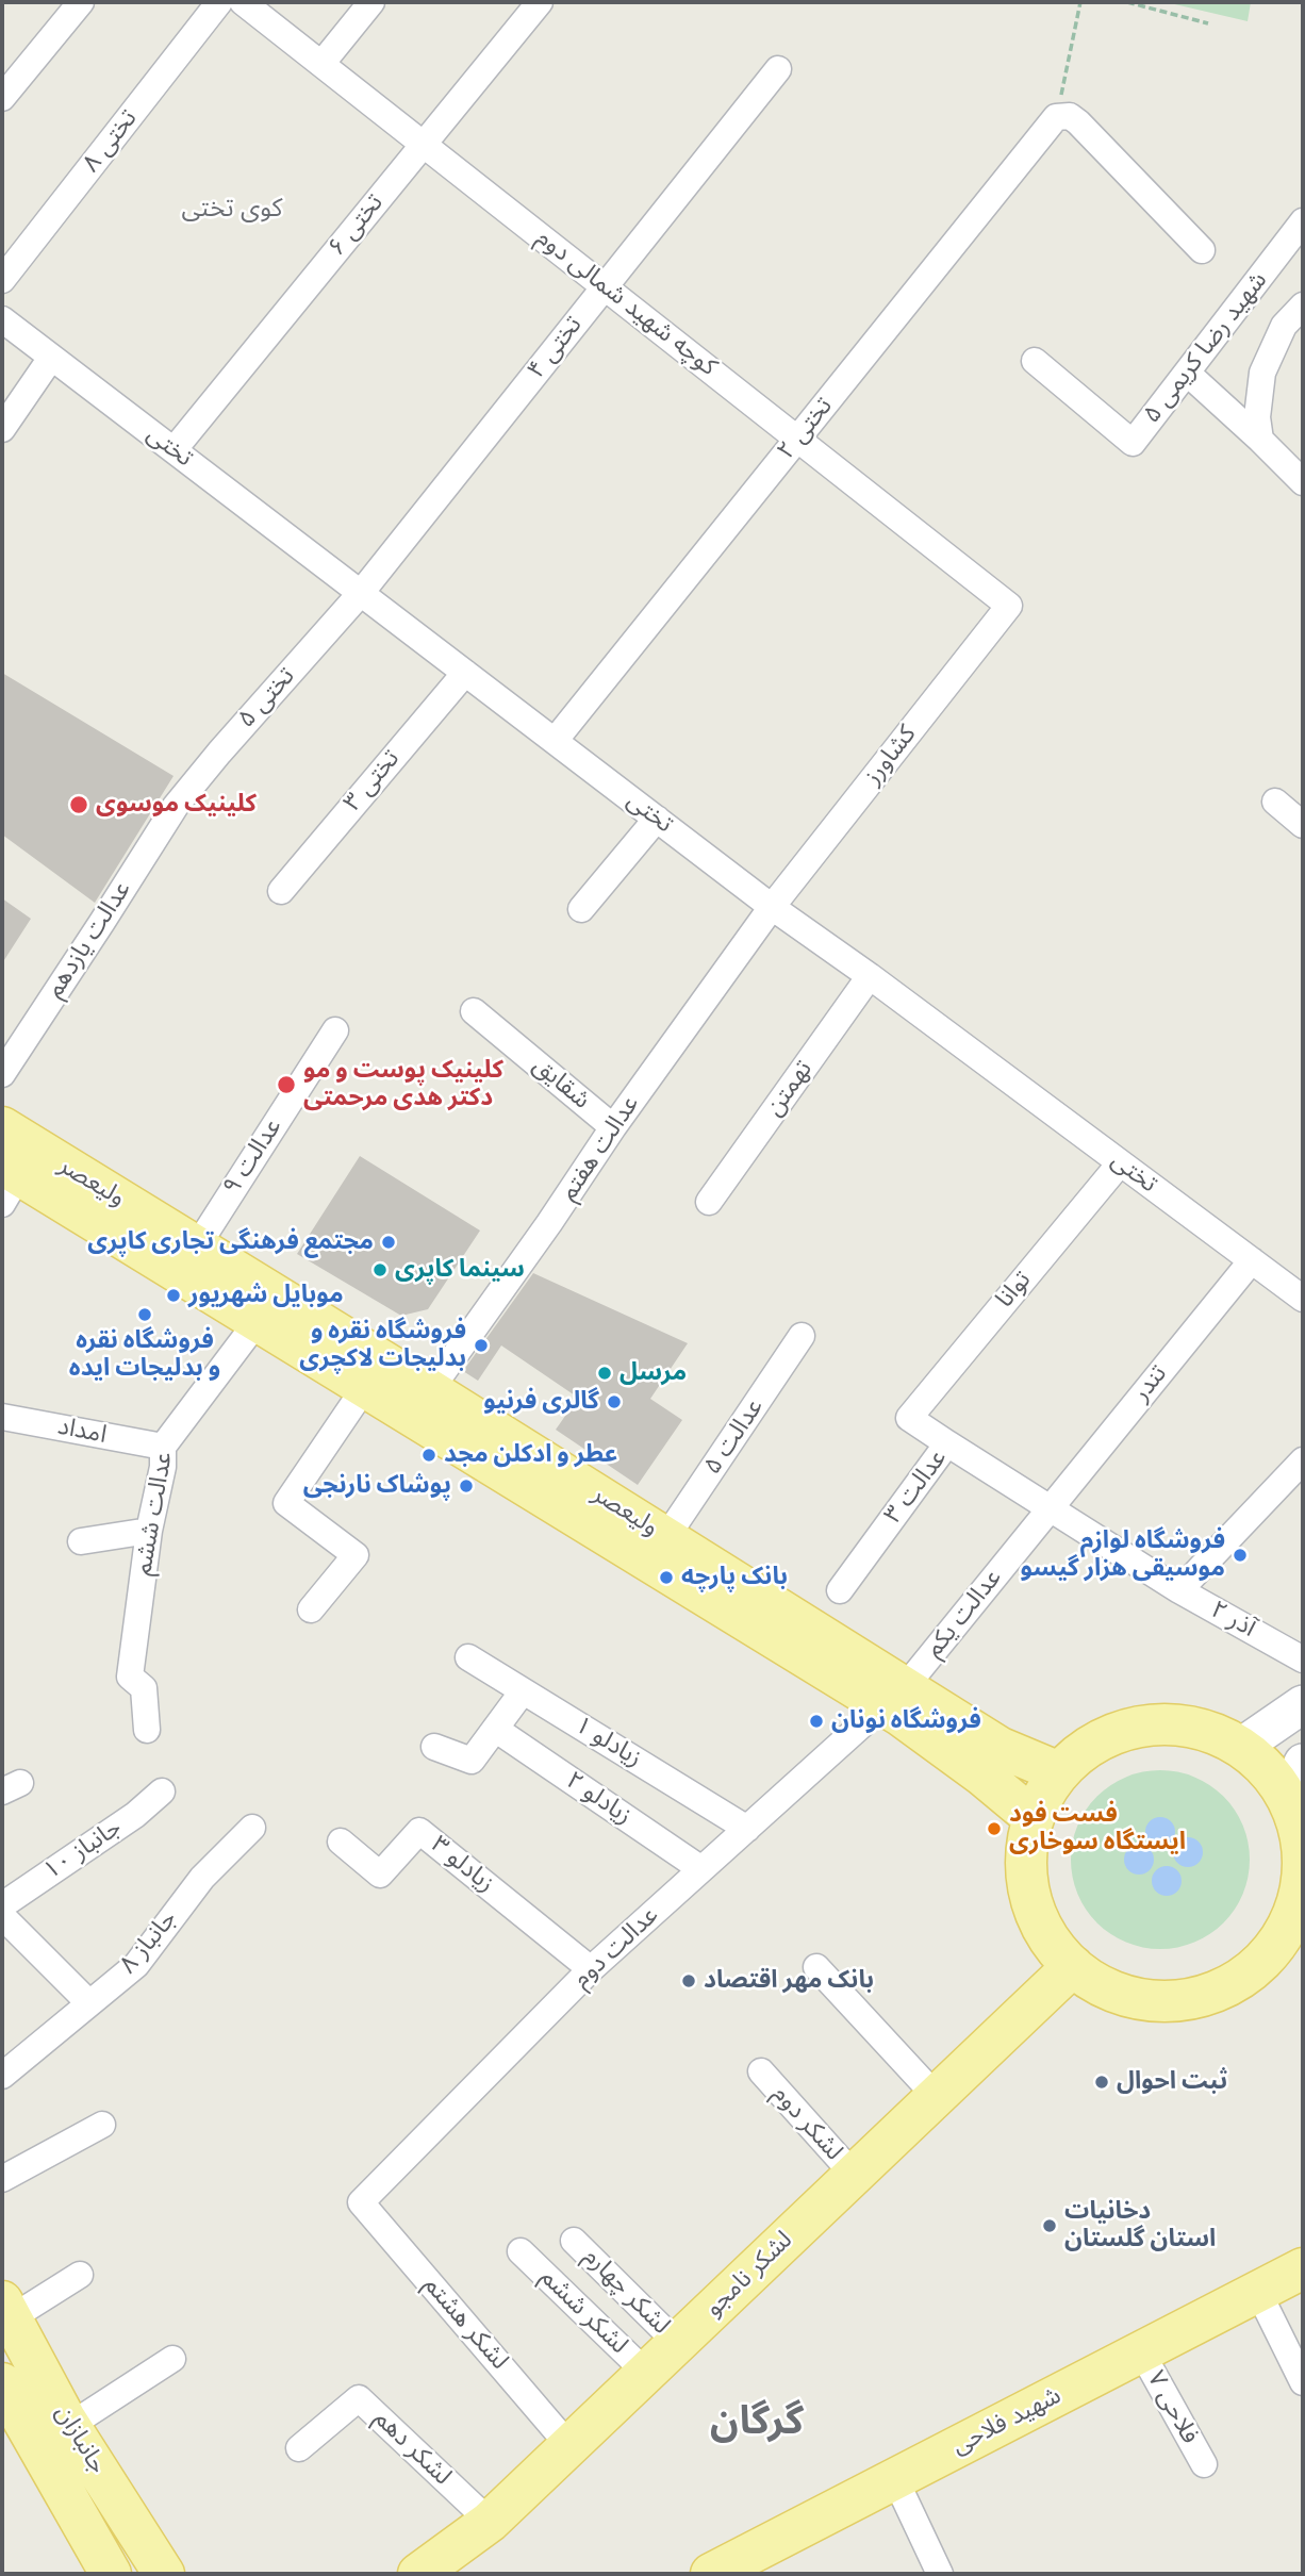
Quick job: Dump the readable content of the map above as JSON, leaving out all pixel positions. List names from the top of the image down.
{
  "streets": {
    "main road": [
      "ولیعصر",
      "لشکر نامجو",
      "شهید فلاحی",
      "جانبازان"
    ],
    "street": [
      "تختی ۸",
      "تختی ۶",
      "کوچه شهید شمالی دوم",
      "تختی ۴",
      "شهید رضا کریمی ۵",
      "تختی ۲",
      "تختی",
      "۵ تختی",
      "کشاورز",
      "تختی ۳",
      "عدالت یازدهم",
      "شقایق",
      "تهمتن",
      "عدالت هفتم",
      "عدالت ۹",
      "توانا",
      "تندر",
      "امداد",
      "عدالت ۵",
      "عدالت ۳",
      "عدالت ششم",
      "عدالت یکم",
      "۲ آذر",
      "زیادلو ۱",
      "زیادلو ۲",
      "۱۰ جانباز",
      "زیادلو ۳",
      "جانباز ۸",
      "عدالت دوم",
      "لشکر دوم",
      "لشکر چهارم",
      "لشکر ششم",
      "لشکر هشتم",
      "۷ فلاحی",
      "لشکر دهم"
    ]
  },
  "crossings": [
    ["تختی ۶", "کوچه شهید شمالی دوم"],
    ["تختی ۶", "تختی"],
    ["کوچه شهید شمالی دوم", "تختی ۴"],
    ["کوچه شهید شمالی دوم", "تختی ۲"],
    ["کوچه شهید شمالی دوم", "کشاورز"],
    ["تختی ۴", "تختی"],
    ["تختی ۴", "۵ تختی"],
    ["تختی ۲", "تختی"],
    ["تختی", "۵ تختی"],
    ["تختی", "کشاورز"],
    ["تختی", "تختی ۳"],
    ["تختی", "تهمتن"],
    ["تختی", "عدالت هفتم"],
    ["تختی", "توانا"],
    ["تختی", "تندر"],
    ["۵ تختی", "عدالت یازدهم"],
    ["کشاورز", "عدالت هفتم"],
    ["شقایق", "عدالت هفتم"],
    ["عدالت هفتم", "ولیعصر"],
    ["عدالت ۹", "ولیعصر"],
    ["ولیعصر", "عدالت ۵"],
    ["ولیعصر", "عدالت ششم"],
    ["ولیعصر", "عدالت یکم"],
    ["ولیعصر", "عدالت دوم"],
    ["توانا", "عدالت ۳"],
    ["تندر", "عدالت ۳"],
    ["تندر", "عدالت یکم"],
    ["تندر", "۲ آذر"],
    ["امداد", "عدالت ششم"],
    ["عدالت ۳", "عدالت یکم"],
    ["عدالت ۳", "۲ آذر"],
    ["عدالت یکم", "۲ آذر"],
    ["عدالت یکم", "عدالت دوم"],
    ["زیادلو ۱", "عدالت دوم"],
    ["زیادلو ۲", "عدالت دوم"],
    ["زیادلو ۳", "عدالت دوم"],
    ["عدالت دوم", "لشکر هشتم"],
    ["لشکر دوم", "لشکر نامجو"],
    ["لشکر نامجو", "لشکر چهارم"],
    ["لشکر نامجو", "لشکر ششم"],
    ["لشکر نامجو", "لشکر هشتم"],
    ["لشکر نامجو", "لشکر دهم"],
    ["۷ فلاحی", "شهید فلاحی"]
  ],
  "districts": ["کوی تختی", "گرگان"],
  "places": [
    "کلینیک موسوی",
    "کلینیک پوست و مو دکتر هدی مرحمتی",
    "مجتمع فرهنگی تجاری کاپری",
    "سینما کاپری",
    "موبایل شهریور",
    "فروشگاه نقره و بدلیجات ایده",
    "فروشگاه نقره و بدلیجات لاکچری",
    "مرسل",
    "گالری فرنیو",
    "عطر و ادکلن مجد",
    "پوشاک نارنجی",
    "فروشگاه لوازم موسیقی هزار گیسو",
    "بانک پارچه",
    "فروشگاه نونان",
    "فست فود ایستگاه سوخاری",
    "بانک مهر اقتصاد",
    "ثبت احوال",
    "دخانیات استان گلستان"
  ]
}
